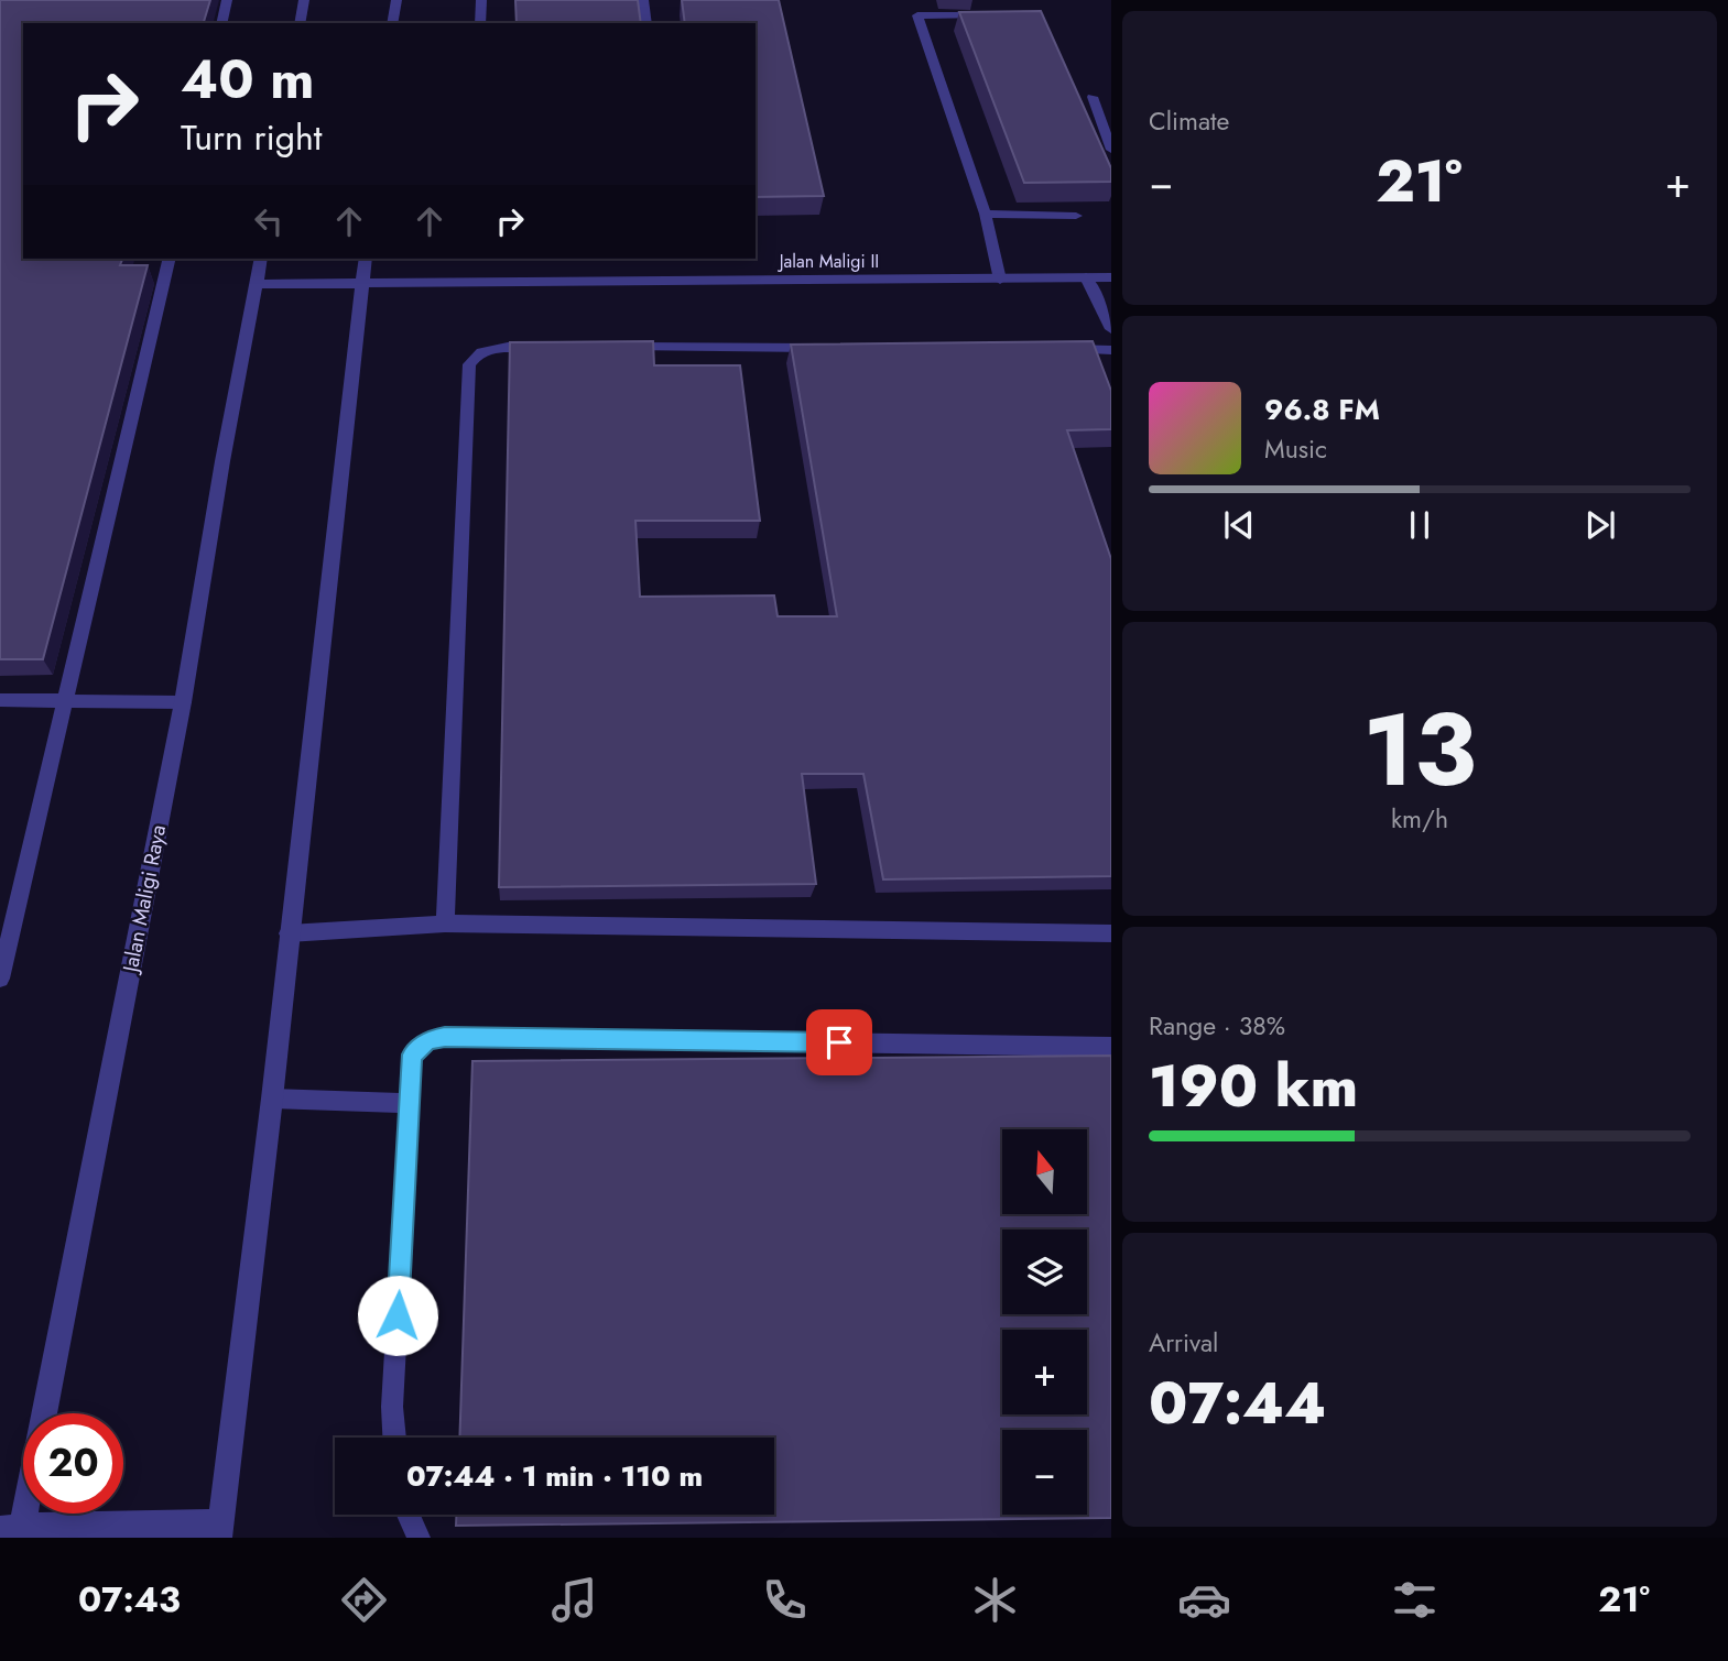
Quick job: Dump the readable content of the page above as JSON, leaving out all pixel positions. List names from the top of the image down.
{
  "streets": {
    "street": ["Jalan Maligi II", "Jalan Maligi Raya"]
  },
  "crossings": [
    ["Jalan Maligi II", "Jalan Maligi Raya"]
  ],
  "north": "top",
  "page": {
    "tile": [
      "Climate",
      ["13", "km/h"],
      ["Range · 38%", "190 km"],
      ["Arrival", "07:44"]
    ],
    "turn": ["40 m", "Turn right"],
    "heat": ["−", "21°", "+"],
    "song": ["96.8 FM", "Music"],
    "map_buttons": ["+", "−"],
    "limit": "20",
    "trip": "07:44 · 1 min · 110 m",
    "tabs": ["07:43", "21°"]
  }
}
